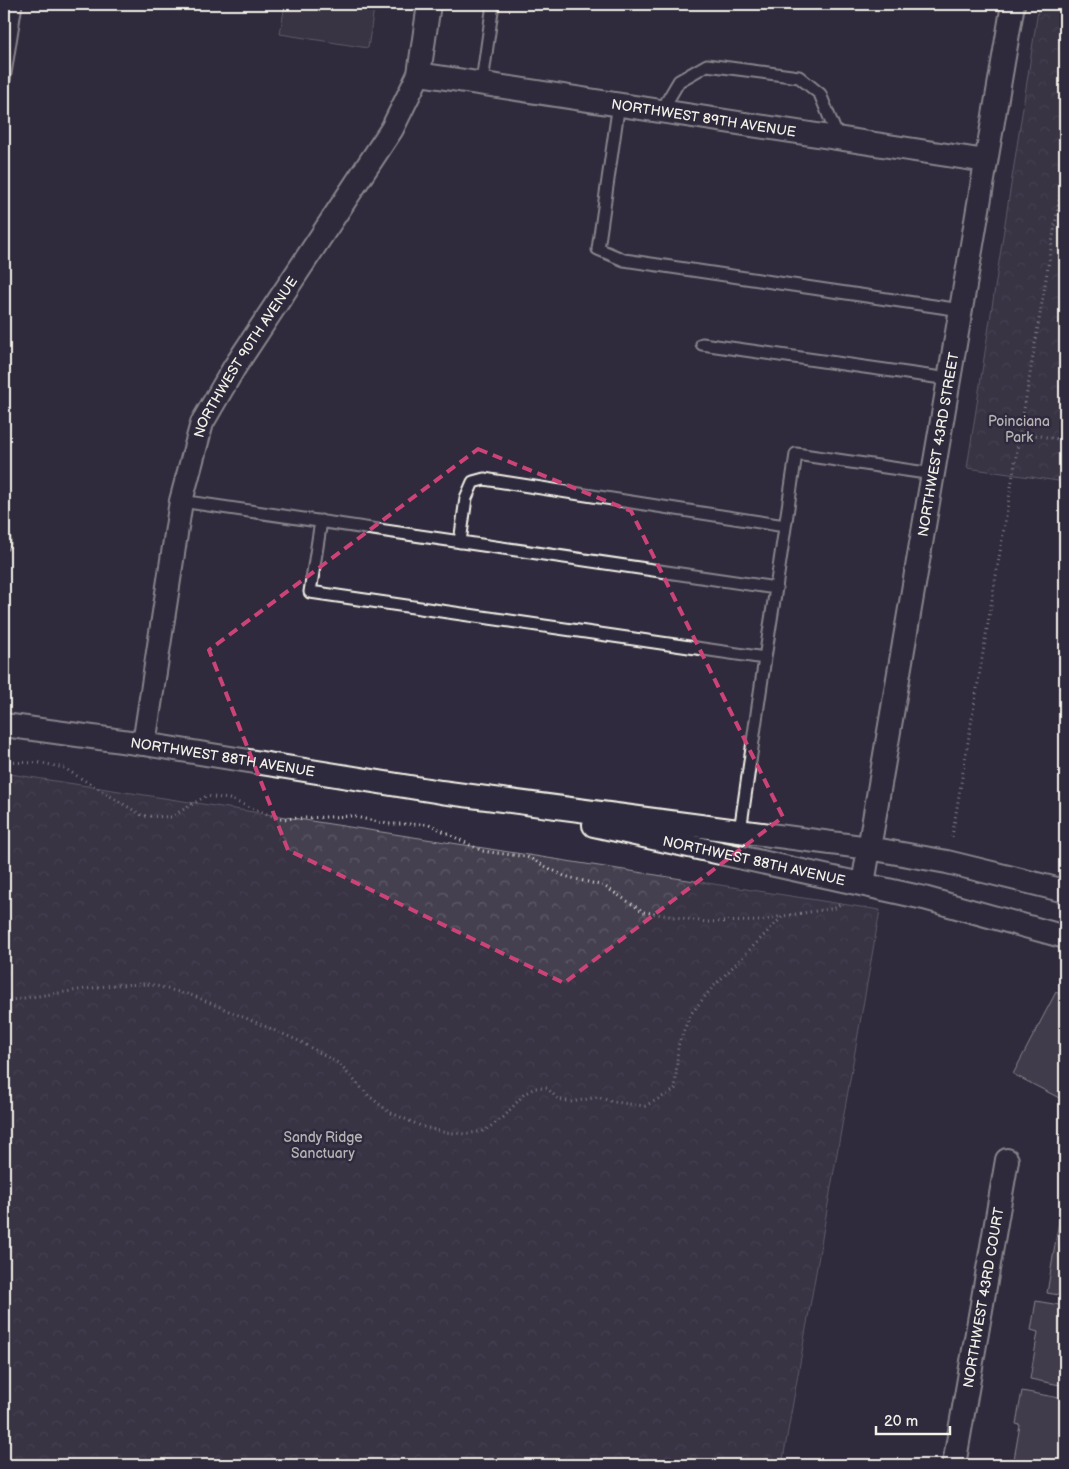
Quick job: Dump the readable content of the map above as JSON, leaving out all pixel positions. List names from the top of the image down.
{
  "streets": {
    "street": [
      "NORTHWEST 89TH AVENUE",
      "NORTHWEST 90TH AVENUE",
      "NORTHWEST 43RD STREET",
      "NORTHWEST 88TH AVENUE",
      "NORTHWEST 43RD COURT"
    ]
  },
  "crossings": [
    ["NORTHWEST 89TH AVENUE", "NORTHWEST 90TH AVENUE"],
    ["NORTHWEST 89TH AVENUE", "NORTHWEST 43RD STREET"],
    ["NORTHWEST 90TH AVENUE", "NORTHWEST 88TH AVENUE"],
    ["NORTHWEST 43RD STREET", "NORTHWEST 88TH AVENUE"]
  ],
  "parks": ["Poinciana Park", "Sandy Ridge Sanctuary"],
  "scale_bar": "20 m"
}
